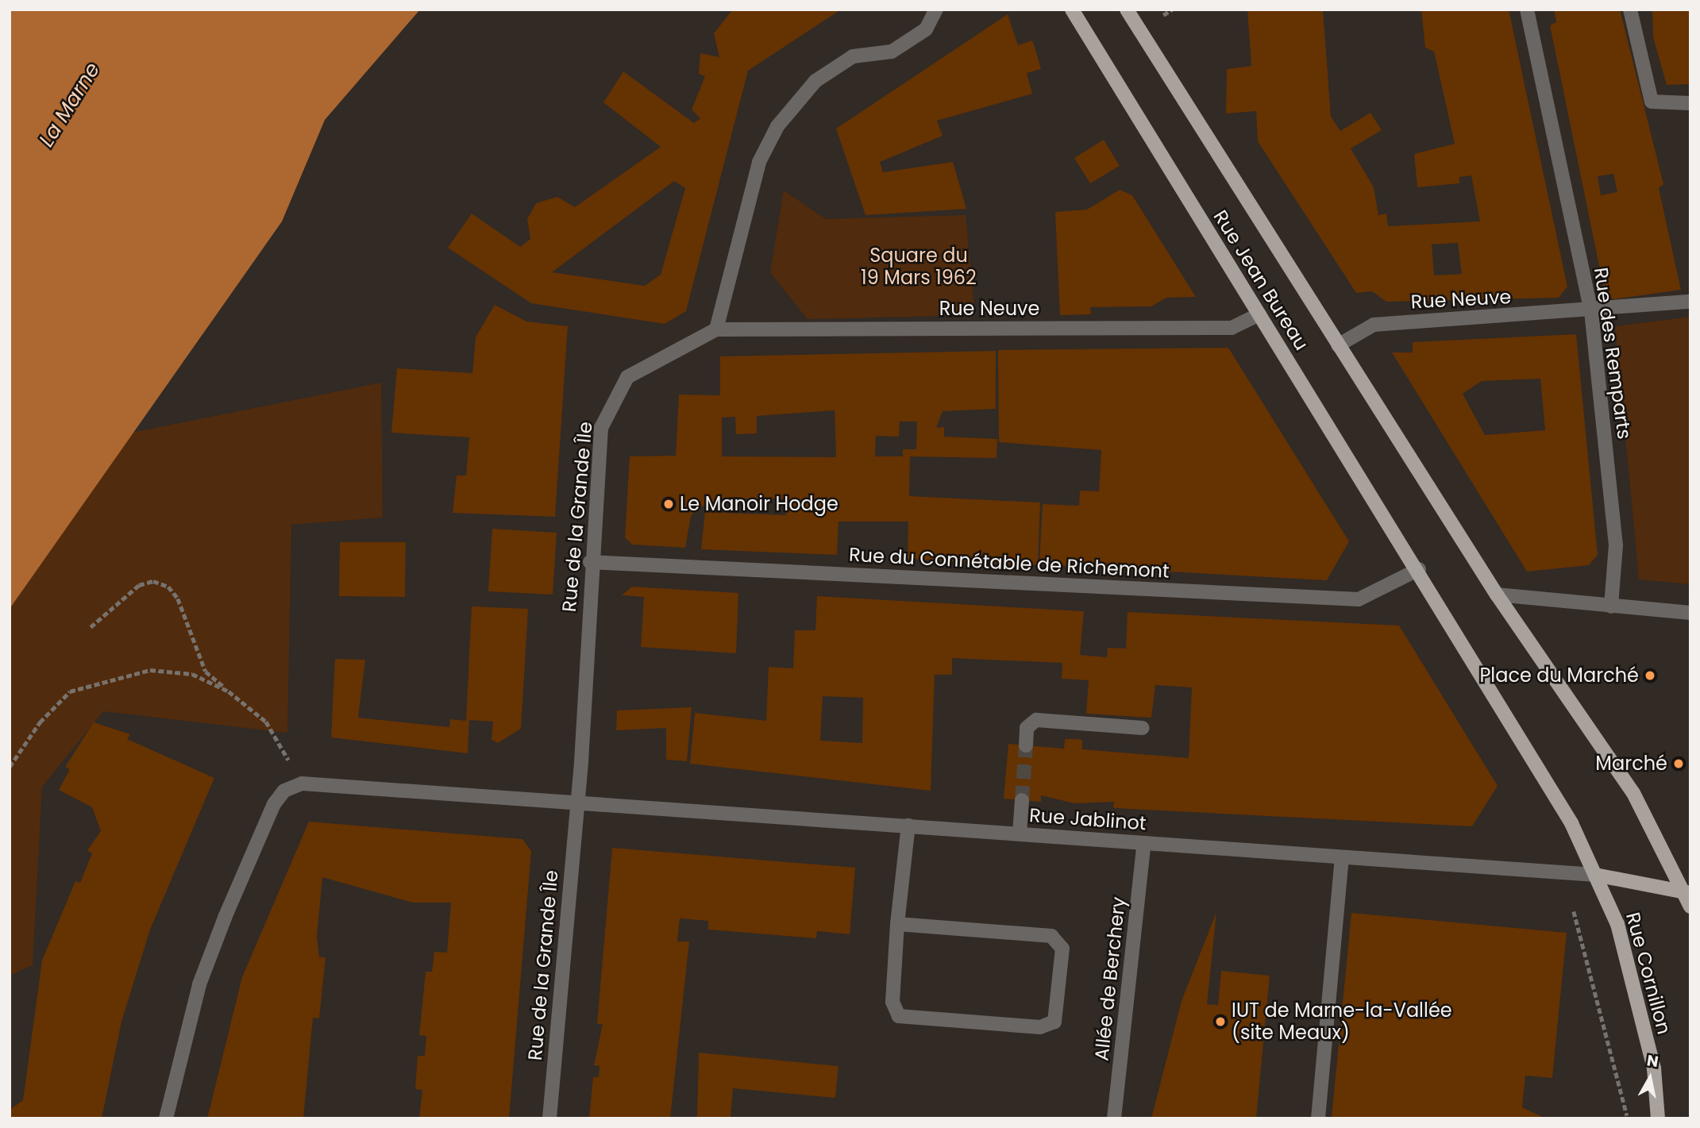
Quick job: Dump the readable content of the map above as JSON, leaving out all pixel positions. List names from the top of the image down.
{
  "streets": {
    "main road": ["Rue Jean Bureau", "Rue Cornillon"],
    "street": [
      "Rue Neuve",
      "Rue des Remparts",
      "Rue de la Grande Île",
      "Rue du Connétable de Richemont",
      "Rue Jablinot",
      "Allée de Berchery"
    ]
  },
  "crossings": [
    ["Rue Jean Bureau", "Rue Neuve"],
    ["Rue Jean Bureau", "Rue du Connétable de Richemont"],
    ["Rue Jean Bureau", "Rue Jablinot"],
    ["Rue Jean Bureau", "Rue Cornillon"],
    ["Rue Neuve", "Rue des Remparts"],
    ["Rue Neuve", "Rue de la Grande Île"],
    ["Rue de la Grande Île", "Rue du Connétable de Richemont"],
    ["Rue de la Grande Île", "Rue Jablinot"],
    ["Rue Jablinot", "Rue Cornillon"],
    ["Rue Jablinot", "Allée de Berchery"]
  ],
  "water": ["La Marne"],
  "parks": ["Square du 19 Mars 1962"],
  "places": [
    "Le Manoir Hodge",
    "Place du Marché",
    "Marché",
    "IUT de Marne-la-Vallée (site Meaux)"
  ],
  "north": "top"
}
